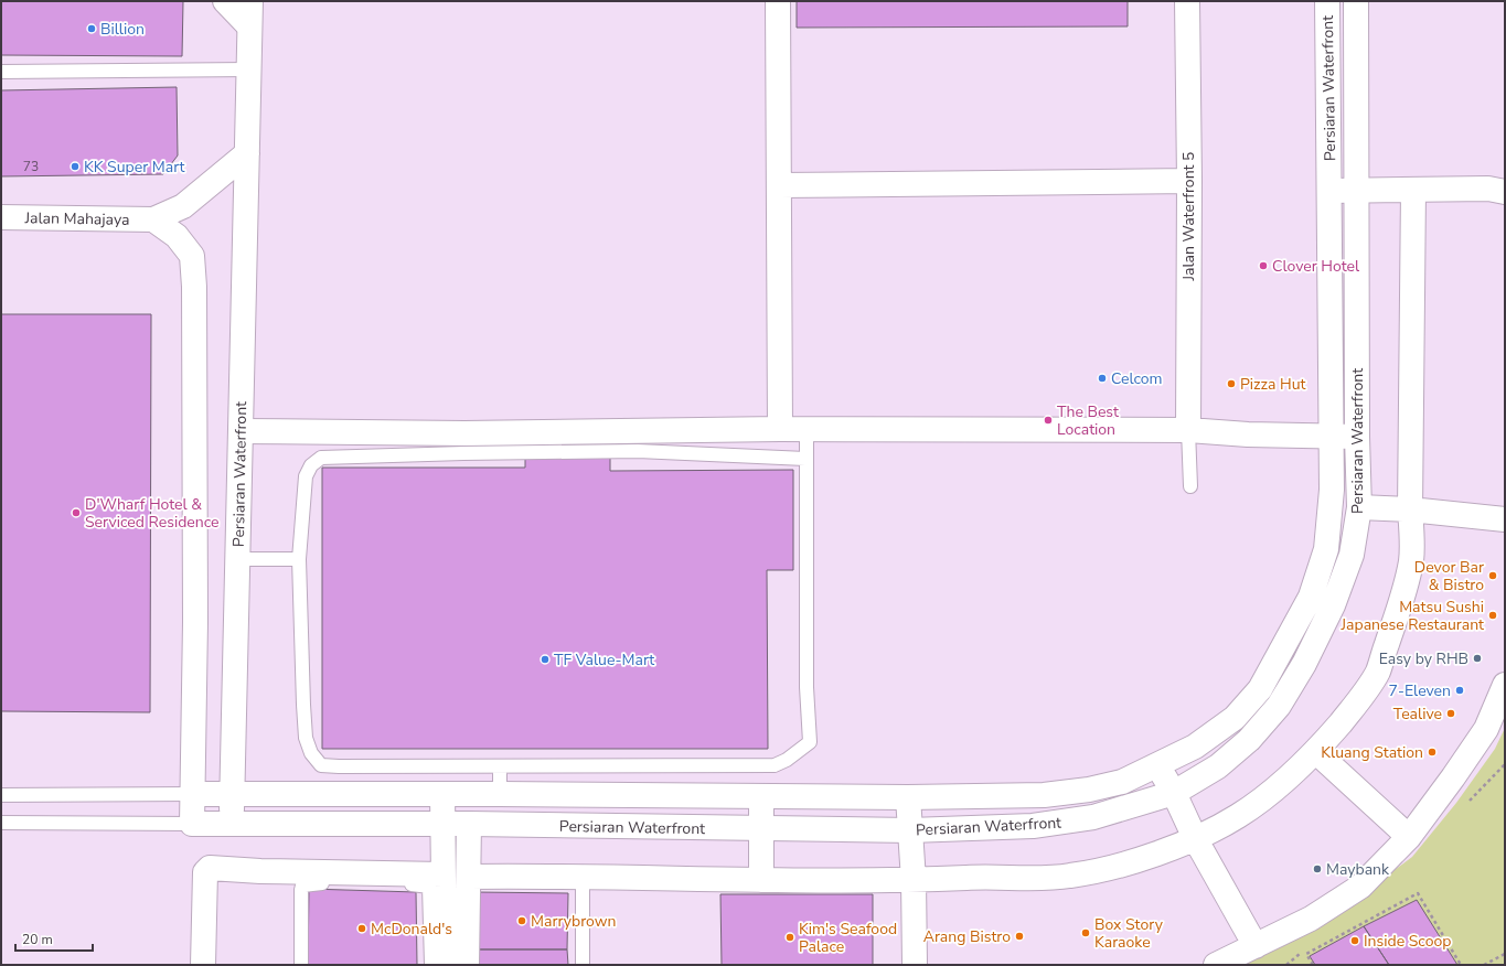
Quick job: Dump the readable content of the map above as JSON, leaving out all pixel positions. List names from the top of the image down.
{
  "streets": {
    "street": ["Persiaran Waterfront", "Jalan Waterfront 5", "Jalan Mahajaya"]
  },
  "places": [
    "Billion",
    "KK Super Mart",
    "Clover Hotel",
    "Celcom",
    "Pizza Hut",
    "The Best Location",
    "D'Wharf Hotel & Serviced Residence",
    "Devor Bar & Bistro",
    "Matsu Sushi Japanese Restaurant",
    "Easy by RHB",
    "TF Value-Mart",
    "7-Eleven",
    "Tealive",
    "Kluang Station",
    "Maybank",
    "Marrybrown",
    "McDonald's",
    "Box Story Karaoke",
    "Arang Bistro",
    "Kim's Seafood Palace",
    "Inside Scoop"
  ],
  "house_numbers": ["73"],
  "scale_bar": "20 m"
}
